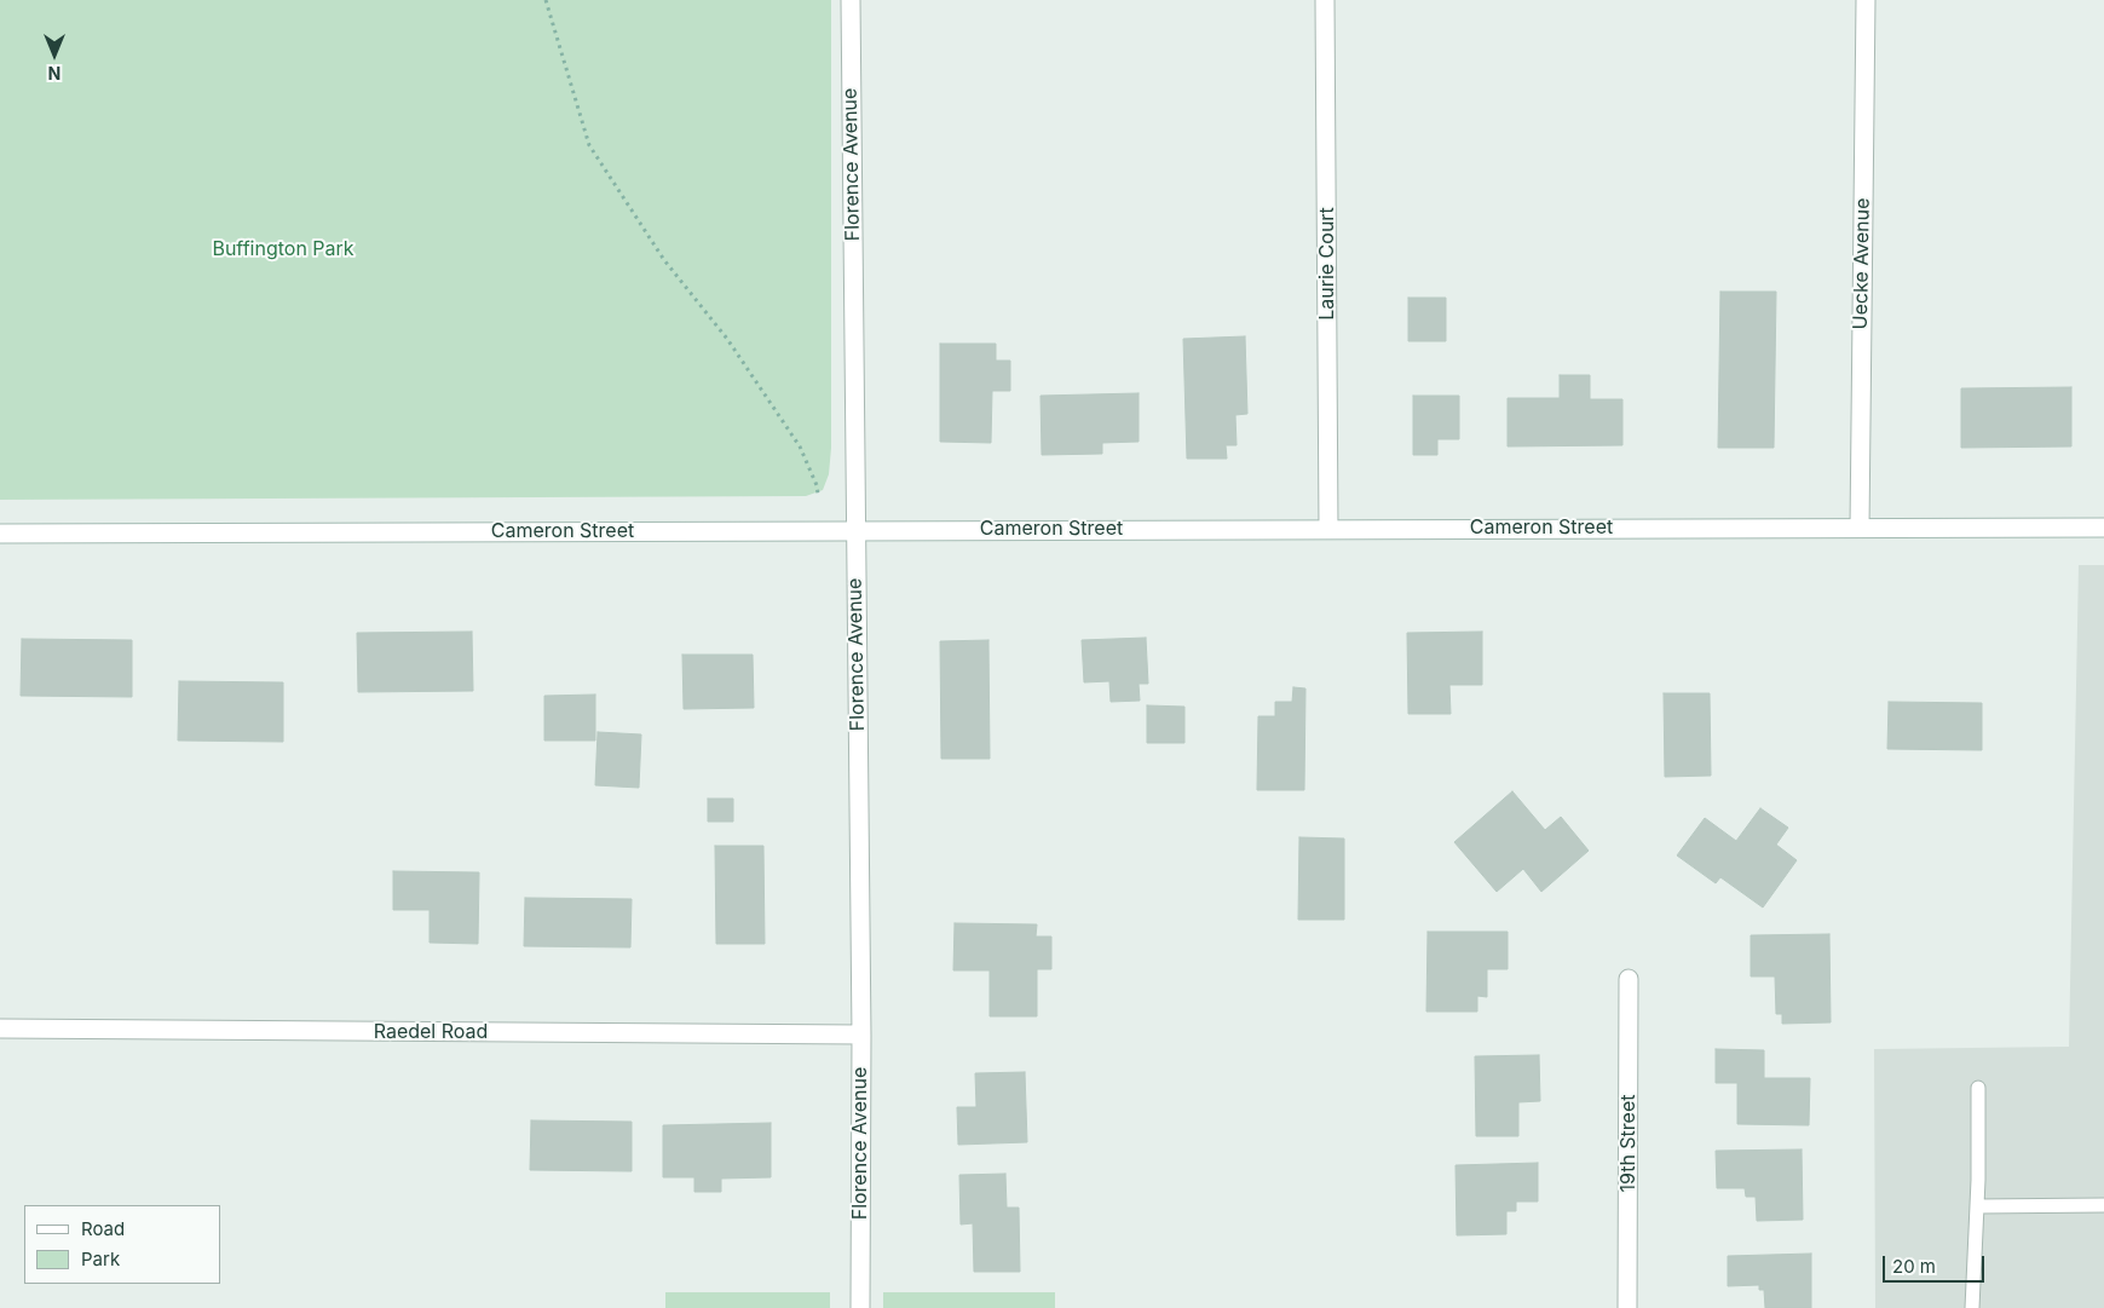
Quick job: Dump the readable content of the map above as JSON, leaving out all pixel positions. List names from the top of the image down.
{
  "streets": {
    "street": [
      "Florence Avenue",
      "Laurie Court",
      "Uecke Avenue",
      "Cameron Street",
      "Raedel Road",
      "19th Street"
    ]
  },
  "crossings": [
    ["Florence Avenue", "Cameron Street"],
    ["Florence Avenue", "Raedel Road"],
    ["Laurie Court", "Cameron Street"],
    ["Uecke Avenue", "Cameron Street"]
  ],
  "parks": ["Buffington Park"],
  "legend": ["Road", "Park"],
  "scale_bar": "20 m",
  "north": "bottom"
}
